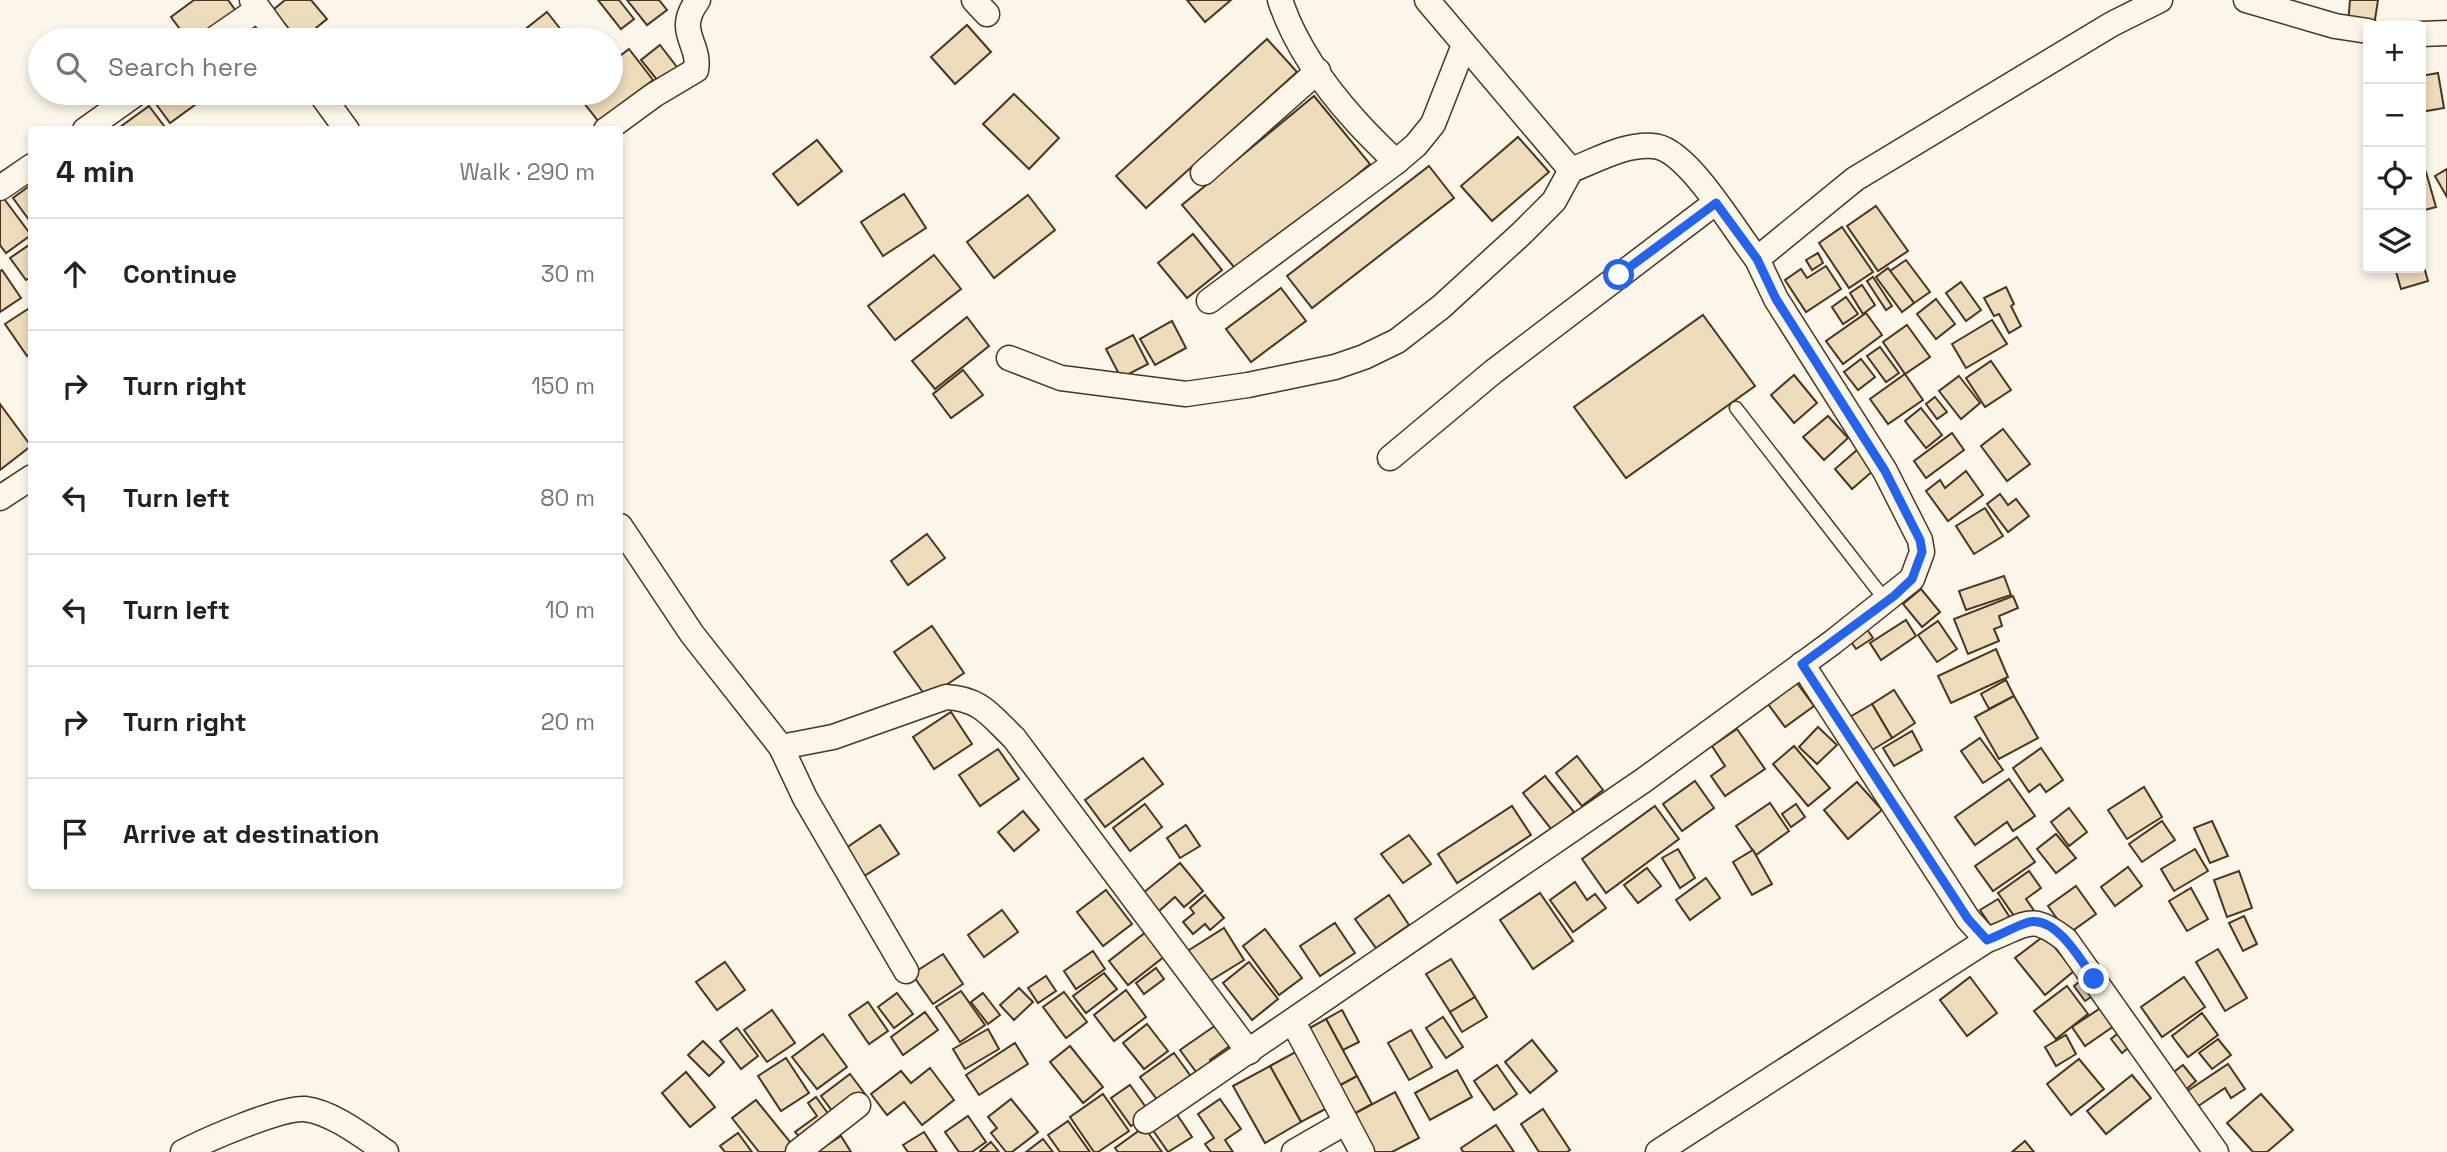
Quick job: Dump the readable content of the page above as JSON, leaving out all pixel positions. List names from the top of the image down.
{
  "page": {
    "map_buttons": ["+", "−"],
    "search": "Search here",
    "heading": ["4 min", "Walk · 290 m"],
    "list": [
      ["Continue", "30 m"],
      ["Turn right", "150 m"],
      ["Turn left", "80 m"],
      ["Turn left", "10 m"],
      ["Turn right", "20 m"],
      "Arrive at destination"
    ]
  }
}
